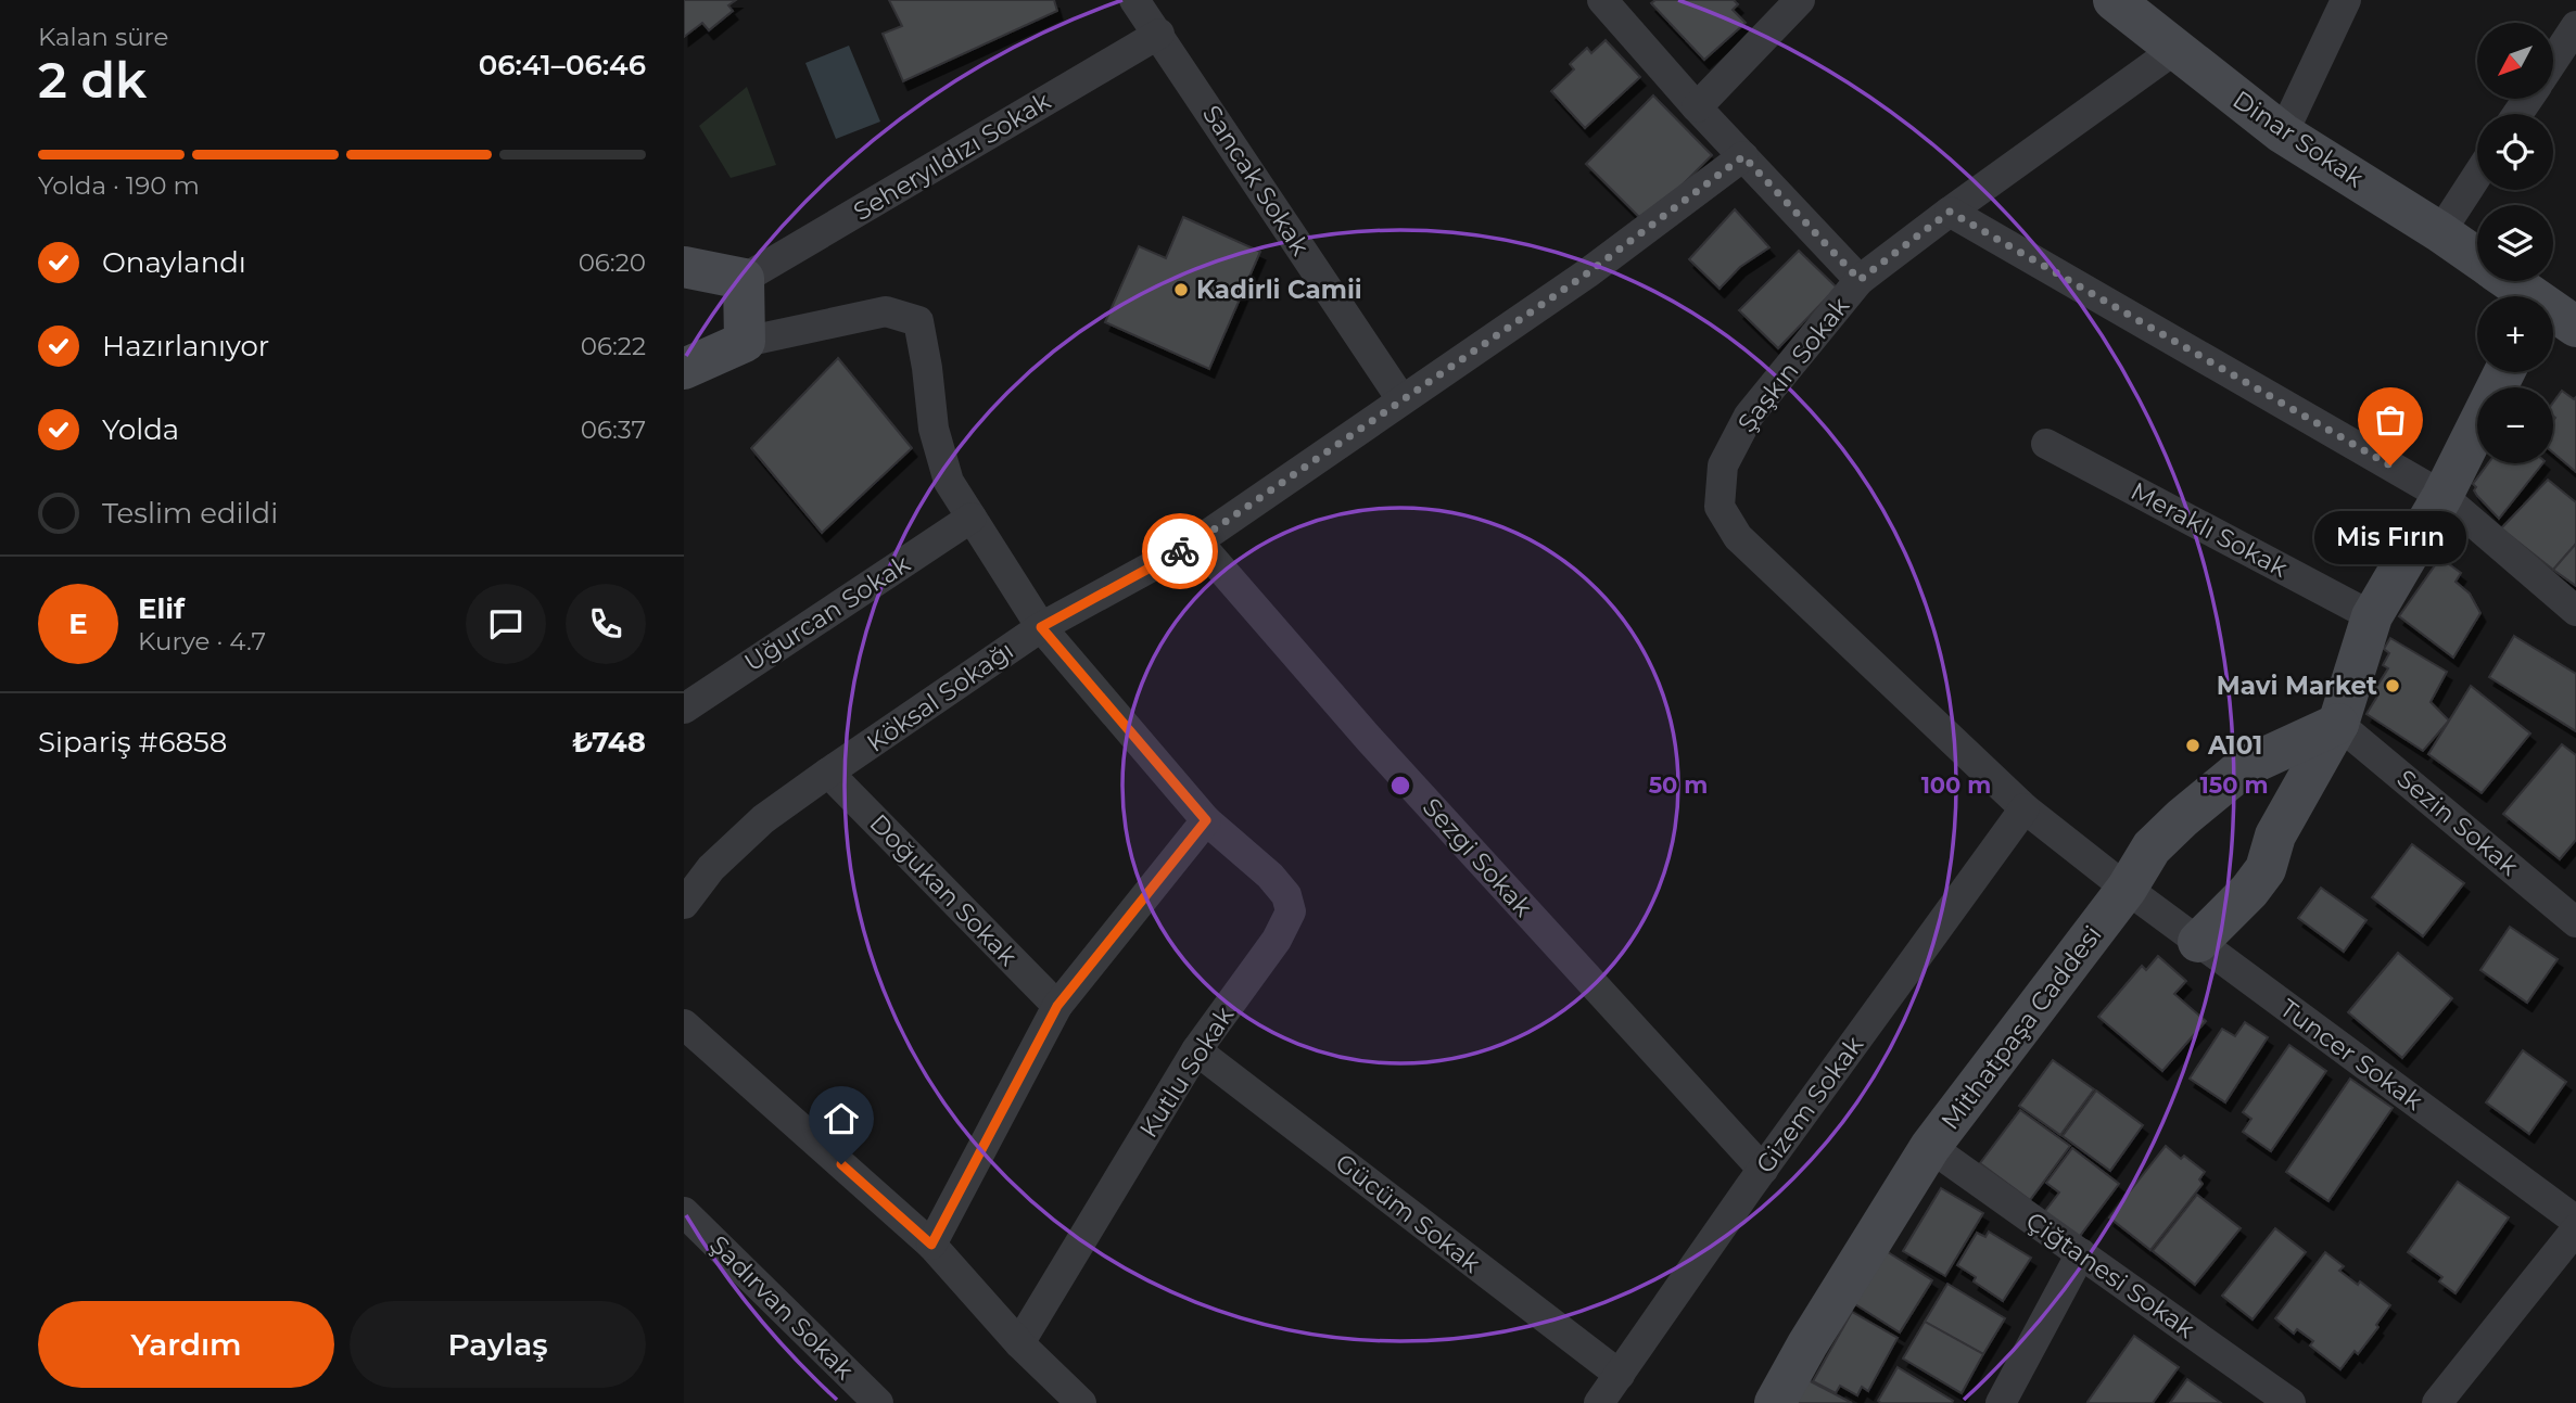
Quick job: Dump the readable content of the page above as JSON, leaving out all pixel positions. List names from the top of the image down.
{
  "streets": {
    "street": [
      "Dinar Sokak",
      "Seheryıldızı Sokak",
      "Sancak Sokak",
      "Şaşkın Sokak",
      "Meraklı Sokak",
      "Uğurcan Sokak",
      "Köksal Sokağı",
      "Sezin Sokak",
      "Sezgi Sokak",
      "Doğukan Sokak",
      "Mithatpaşa Caddesi",
      "Tuncer Sokak",
      "Kutlu Sokak",
      "Gizem Sokak",
      "Gücüm Sokak",
      "Çiğtanesi Sokak",
      "Şadırvan Sokak"
    ]
  },
  "crossings": [
    ["Dinar Sokak", "Şaşkın Sokak"],
    ["Seheryıldızı Sokak", "Sancak Sokak"],
    ["Sancak Sokak", "Köksal Sokağı"],
    ["Şaşkın Sokak", "Mithatpaşa Caddesi"],
    ["Şaşkın Sokak", "Tuncer Sokak"],
    ["Şaşkın Sokak", "Gizem Sokak"],
    ["Köksal Sokağı", "Sezgi Sokak"],
    ["Köksal Sokağı", "Doğukan Sokak"],
    ["Sezin Sokak", "Mithatpaşa Caddesi"],
    ["Sezgi Sokak", "Gizem Sokak"],
    ["Mithatpaşa Caddesi", "Tuncer Sokak"],
    ["Mithatpaşa Caddesi", "Çiğtanesi Sokak"],
    ["Kutlu Sokak", "Gücüm Sokak"],
    ["Gizem Sokak", "Gücüm Sokak"]
  ],
  "places": [
    "Kadirli Camii",
    "Mis Fırın",
    "Mavi Market",
    "A101"
  ],
  "north": "bottom left",
  "page": {
    "heading": ["2 dk", "Kalan süre", "06:41–06:46"],
    "panel": [
      "Elif",
      "Kurye · 4.7",
      "Sipariş #6858",
      "₺748"
    ],
    "map_buttons": ["+", "−"],
    "bar": "Yolda · 190 m",
    "list": [
      ["Onaylandı", "06:20"],
      ["Hazırlanıyor", "06:22"],
      ["Yolda", "06:37"],
      "Teslim edildi"
    ],
    "bubble": "Mis Fırın",
    "round": "E",
    "buttons": ["Yardım", "Paylaş"]
  },
  "rings": ["50 m", "100 m", "150 m"]
}
